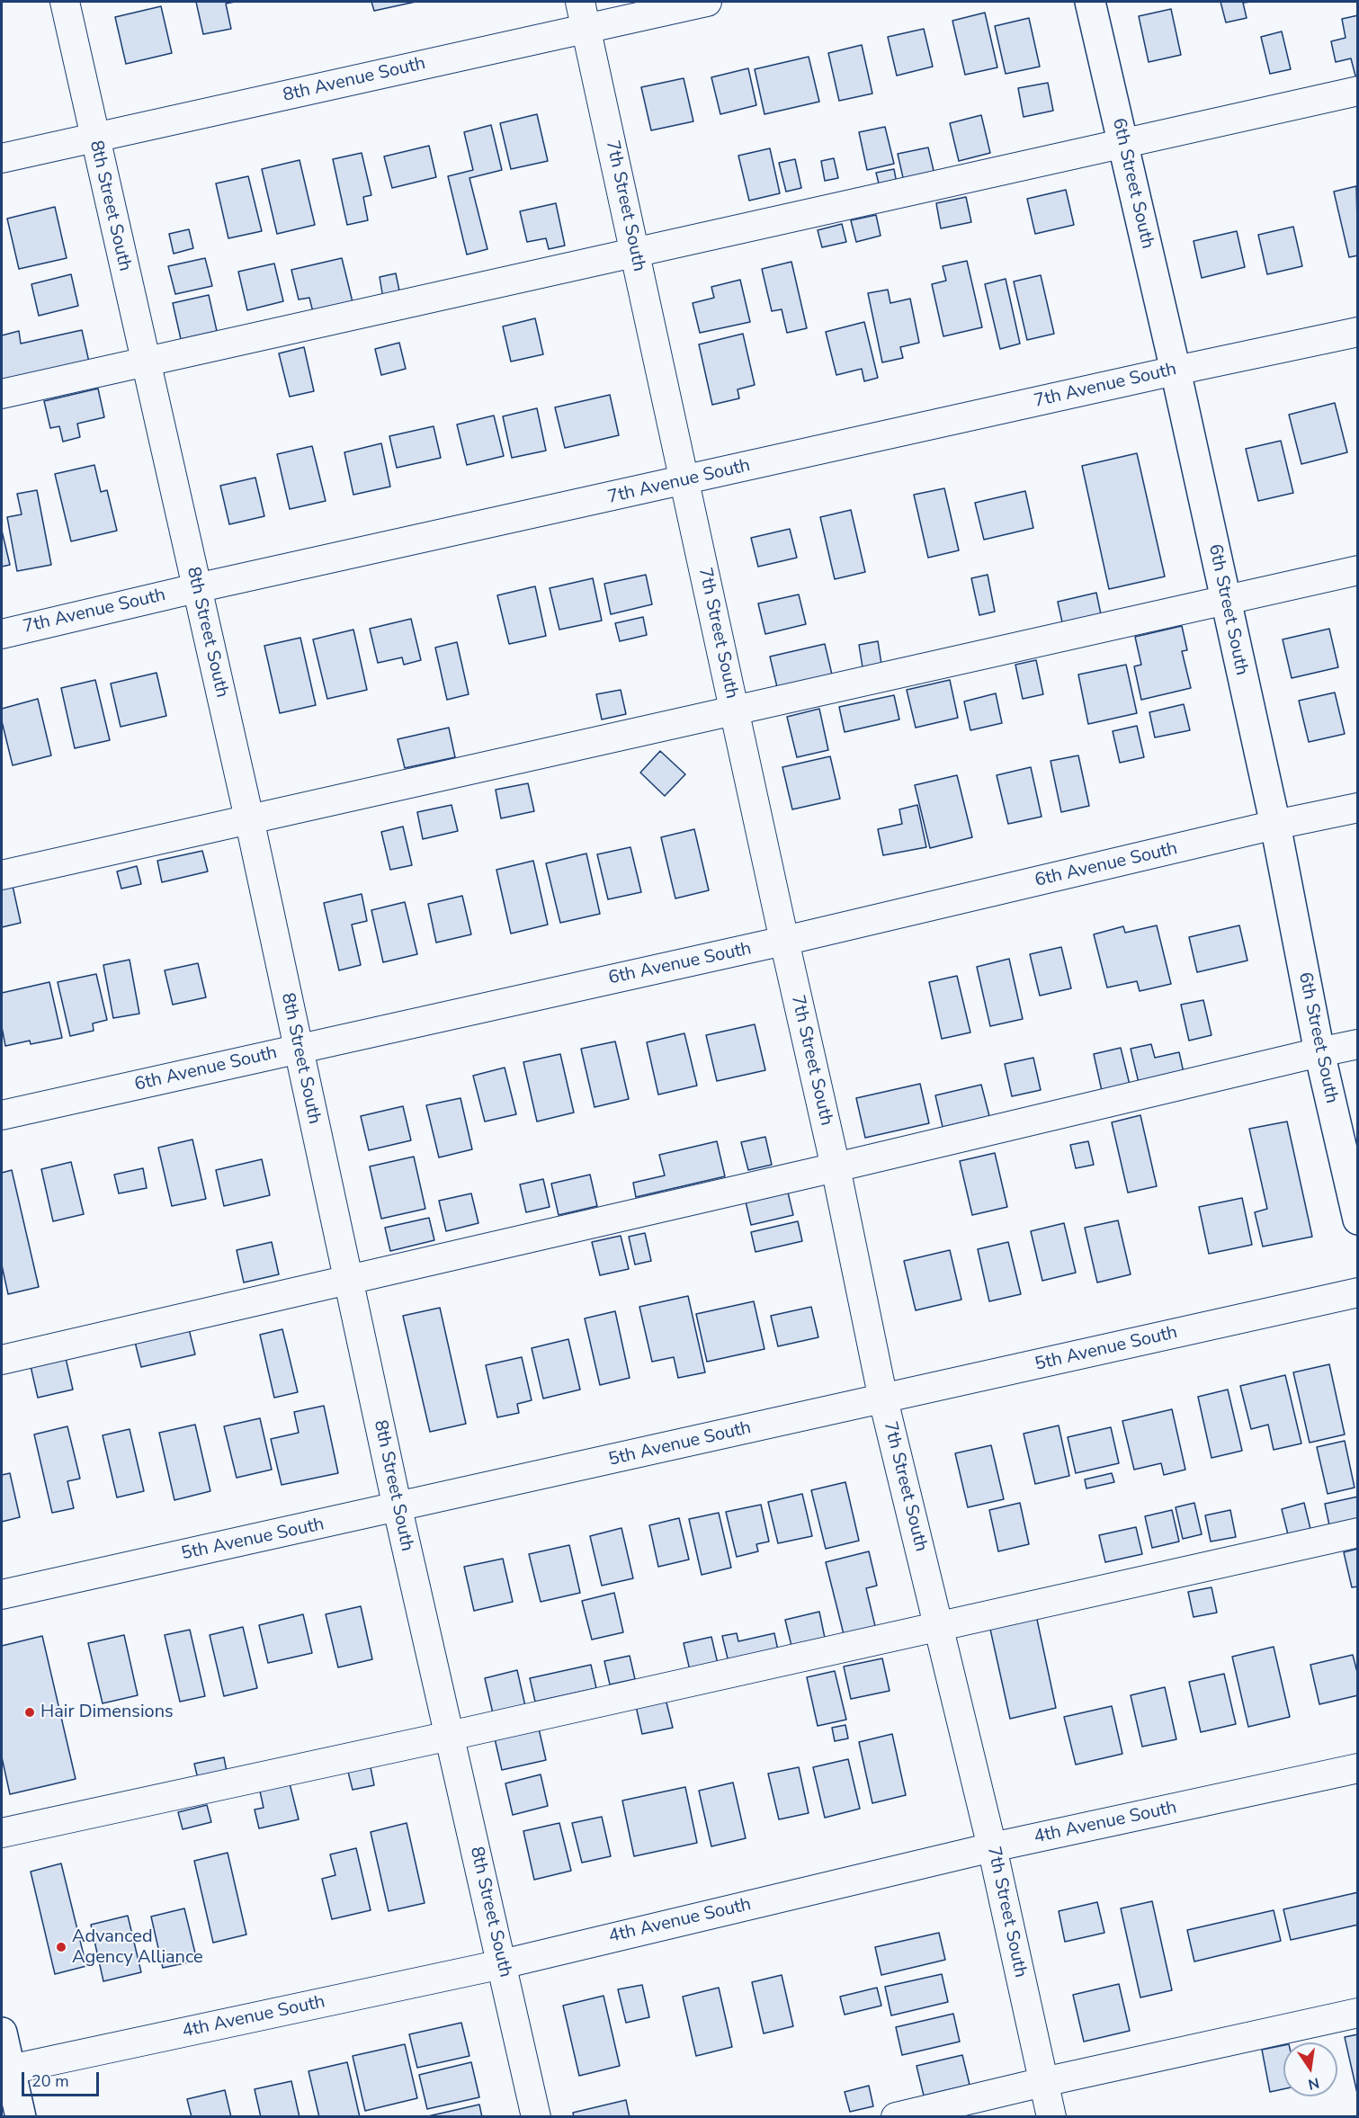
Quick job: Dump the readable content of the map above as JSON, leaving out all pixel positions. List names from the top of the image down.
{
  "streets": {
    "main road": ["6th Street South"],
    "street": [
      "8th Avenue South",
      "8th Street South",
      "7th Street South",
      "7th Avenue South",
      "6th Avenue South",
      "5th Avenue South",
      "4th Avenue South"
    ]
  },
  "crossings": [
    ["8th Avenue South", "8th Street South"],
    ["8th Avenue South", "7th Street South"],
    ["6th Street South", "7th Avenue South"],
    ["6th Street South", "6th Avenue South"],
    ["8th Street South", "7th Avenue South"],
    ["8th Street South", "6th Avenue South"],
    ["8th Street South", "5th Avenue South"],
    ["8th Street South", "4th Avenue South"],
    ["7th Street South", "7th Avenue South"],
    ["7th Street South", "6th Avenue South"],
    ["7th Street South", "5th Avenue South"],
    ["7th Street South", "4th Avenue South"]
  ],
  "places": ["Hair Dimensions", "Advanced Agency Alliance"],
  "scale_bar": "20 m",
  "north": "bottom"
}
